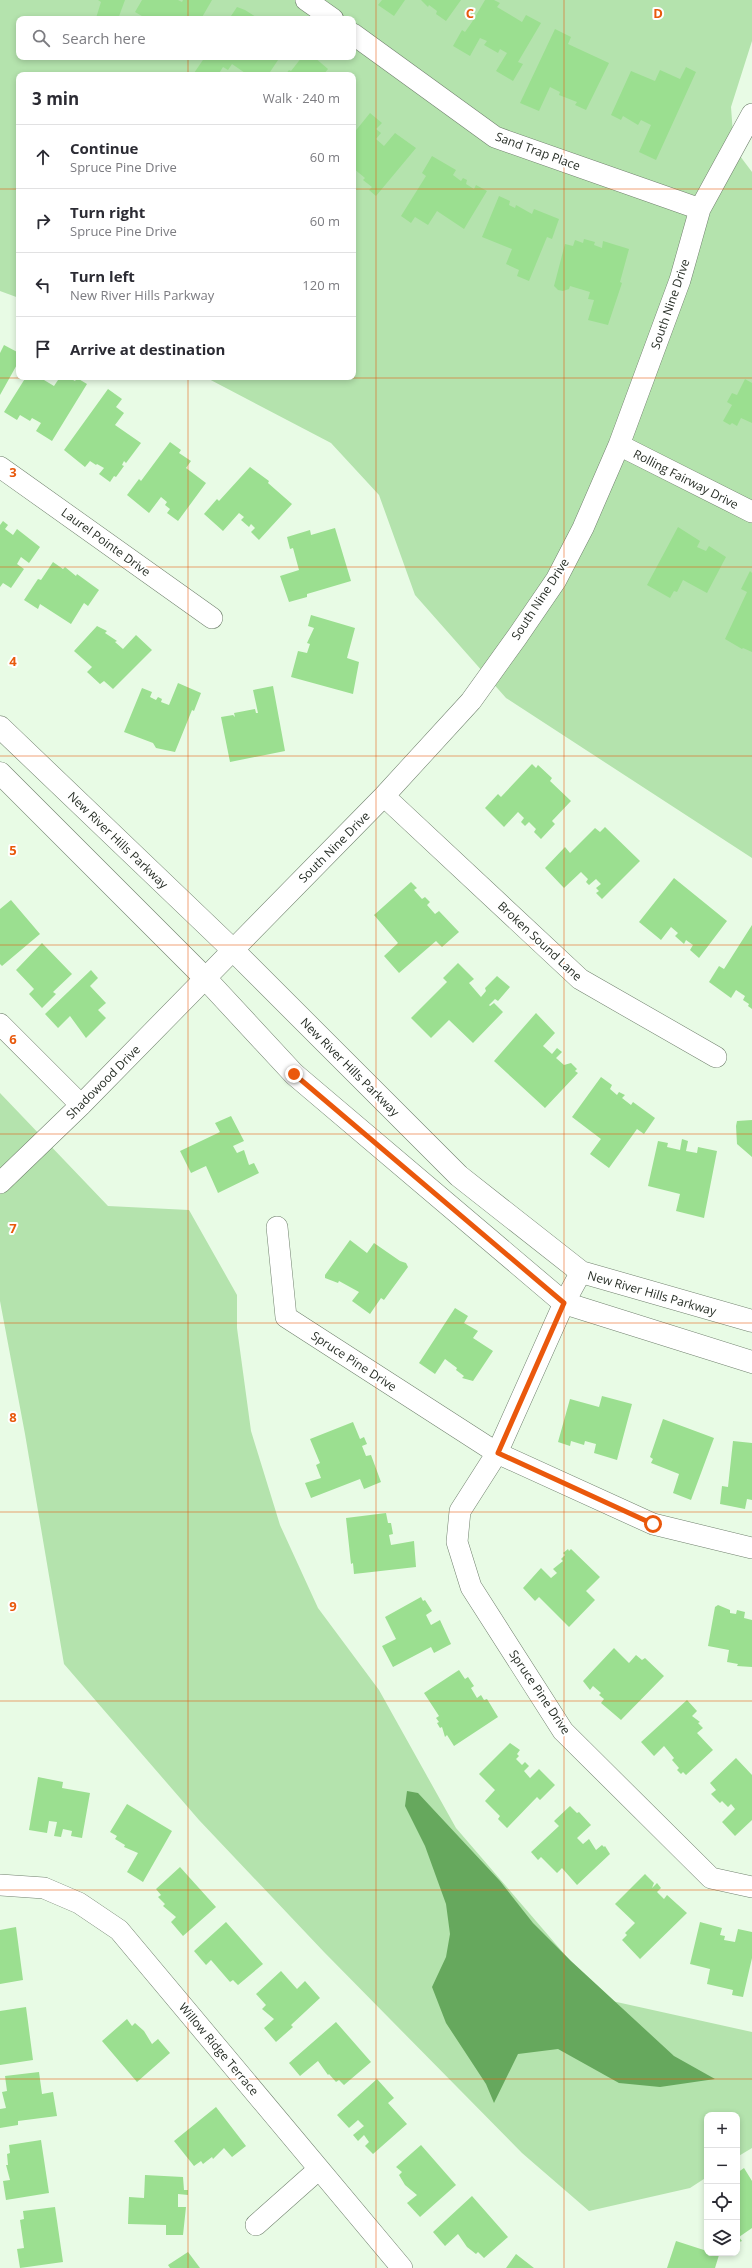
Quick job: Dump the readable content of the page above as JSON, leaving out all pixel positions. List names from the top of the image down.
{
  "streets": {
    "street": [
      "Sand Trap Place",
      "South Nine Drive",
      "Rolling Fairway Drive",
      "Laurel Pointe Drive",
      "New River Hills Parkway",
      "Broken Sound Lane",
      "Shadowood Drive",
      "Spruce Pine Drive",
      "Willow Ridge Terrace"
    ]
  },
  "crossings": [
    ["Sand Trap Place", "South Nine Drive"],
    ["South Nine Drive", "Rolling Fairway Drive"],
    ["South Nine Drive", "New River Hills Parkway"],
    ["South Nine Drive", "Broken Sound Lane"],
    ["South Nine Drive", "Shadowood Drive"],
    ["New River Hills Parkway", "Spruce Pine Drive"]
  ],
  "page": {
    "search": "Search here",
    "heading": ["3 min", "Walk · 240 m"],
    "list": [
      ["Continue", "Spruce Pine Drive", "60 m"],
      ["Turn right", "Spruce Pine Drive", "60 m"],
      ["Turn left", "New River Hills Parkway", "120 m"],
      "Arrive at destination"
    ],
    "map_buttons": ["+", "−"]
  },
  "grid": {
    "columns": ["C", "D"],
    "rows": [
      "3",
      "4",
      "5",
      "6",
      "7",
      "8",
      "9"
    ]
  }
}
